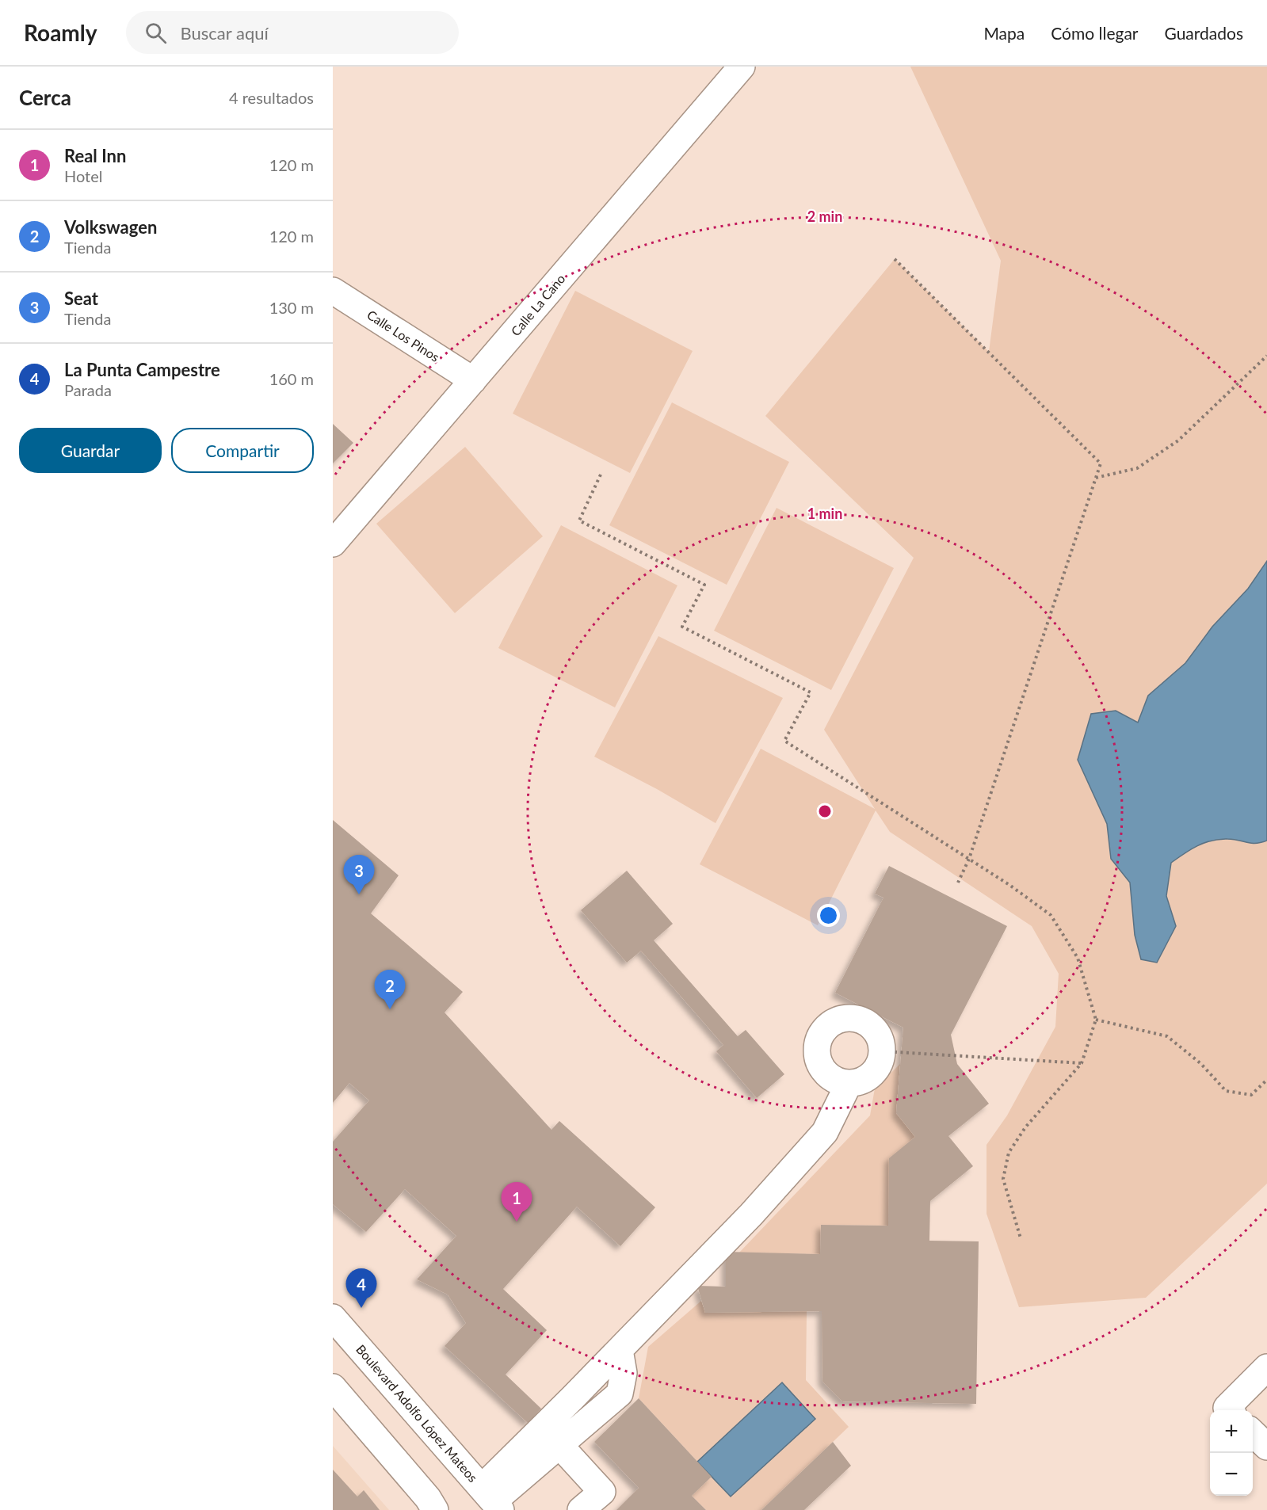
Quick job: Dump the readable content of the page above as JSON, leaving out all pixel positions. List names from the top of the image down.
{
  "streets": {
    "street": ["Calle La Cano", "Calle Los Pinos", "Boulevard Adolfo López Mateos"]
  },
  "crossings": [
    ["Calle La Cano", "Calle Los Pinos"]
  ],
  "page": {
    "header": "Roamly",
    "search": "Buscar aquí",
    "nav": ["Mapa", "Cómo llegar", "Guardados"],
    "heading": ["Cerca", "4 resultados"],
    "list": [
      {
        "mark": "1",
        "name": "Real Inn",
        "note": "Hotel",
        "value": "120 m"
      },
      {
        "mark": "2",
        "name": "Volkswagen",
        "note": "Tienda",
        "value": "120 m"
      },
      {
        "mark": "3",
        "name": "Seat",
        "note": "Tienda",
        "value": "130 m"
      },
      {
        "mark": "4",
        "name": "La Punta Campestre",
        "note": "Parada",
        "value": "160 m"
      }
    ],
    "buttons": ["Guardar", "Compartir"],
    "pins": [
      "3",
      "2",
      "1",
      "4"
    ],
    "map_buttons": ["+", "−"]
  },
  "rings": ["2 min", "1 min"]
}
